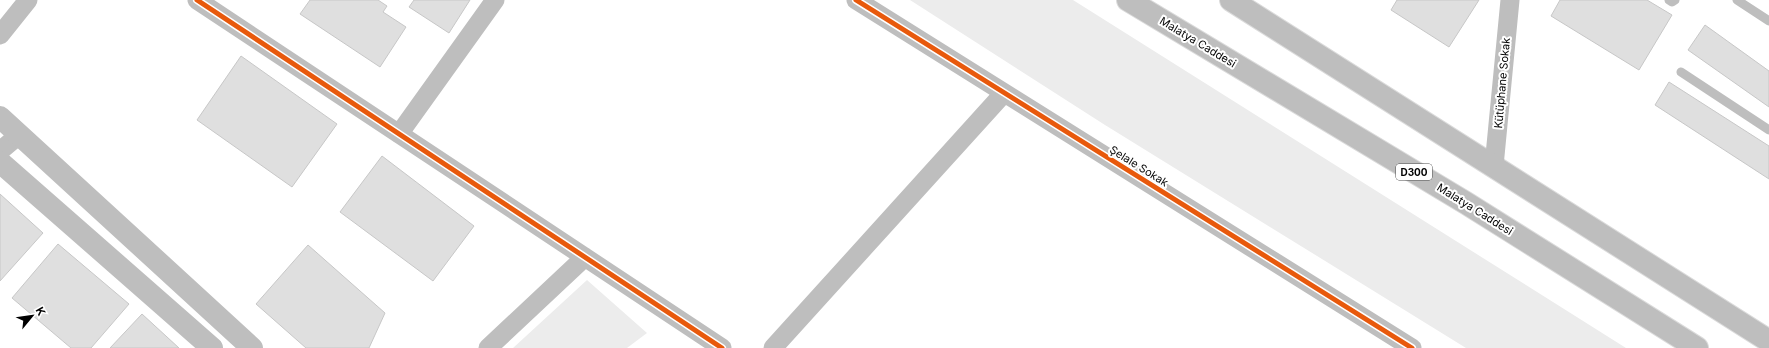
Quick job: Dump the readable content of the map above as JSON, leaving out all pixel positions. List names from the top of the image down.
{
  "streets": {
    "main road": ["Malatya Caddesi", "D300"],
    "street": ["Kütüphane Sokak", "Şelale Sokak"]
  },
  "north": "top right"
}
